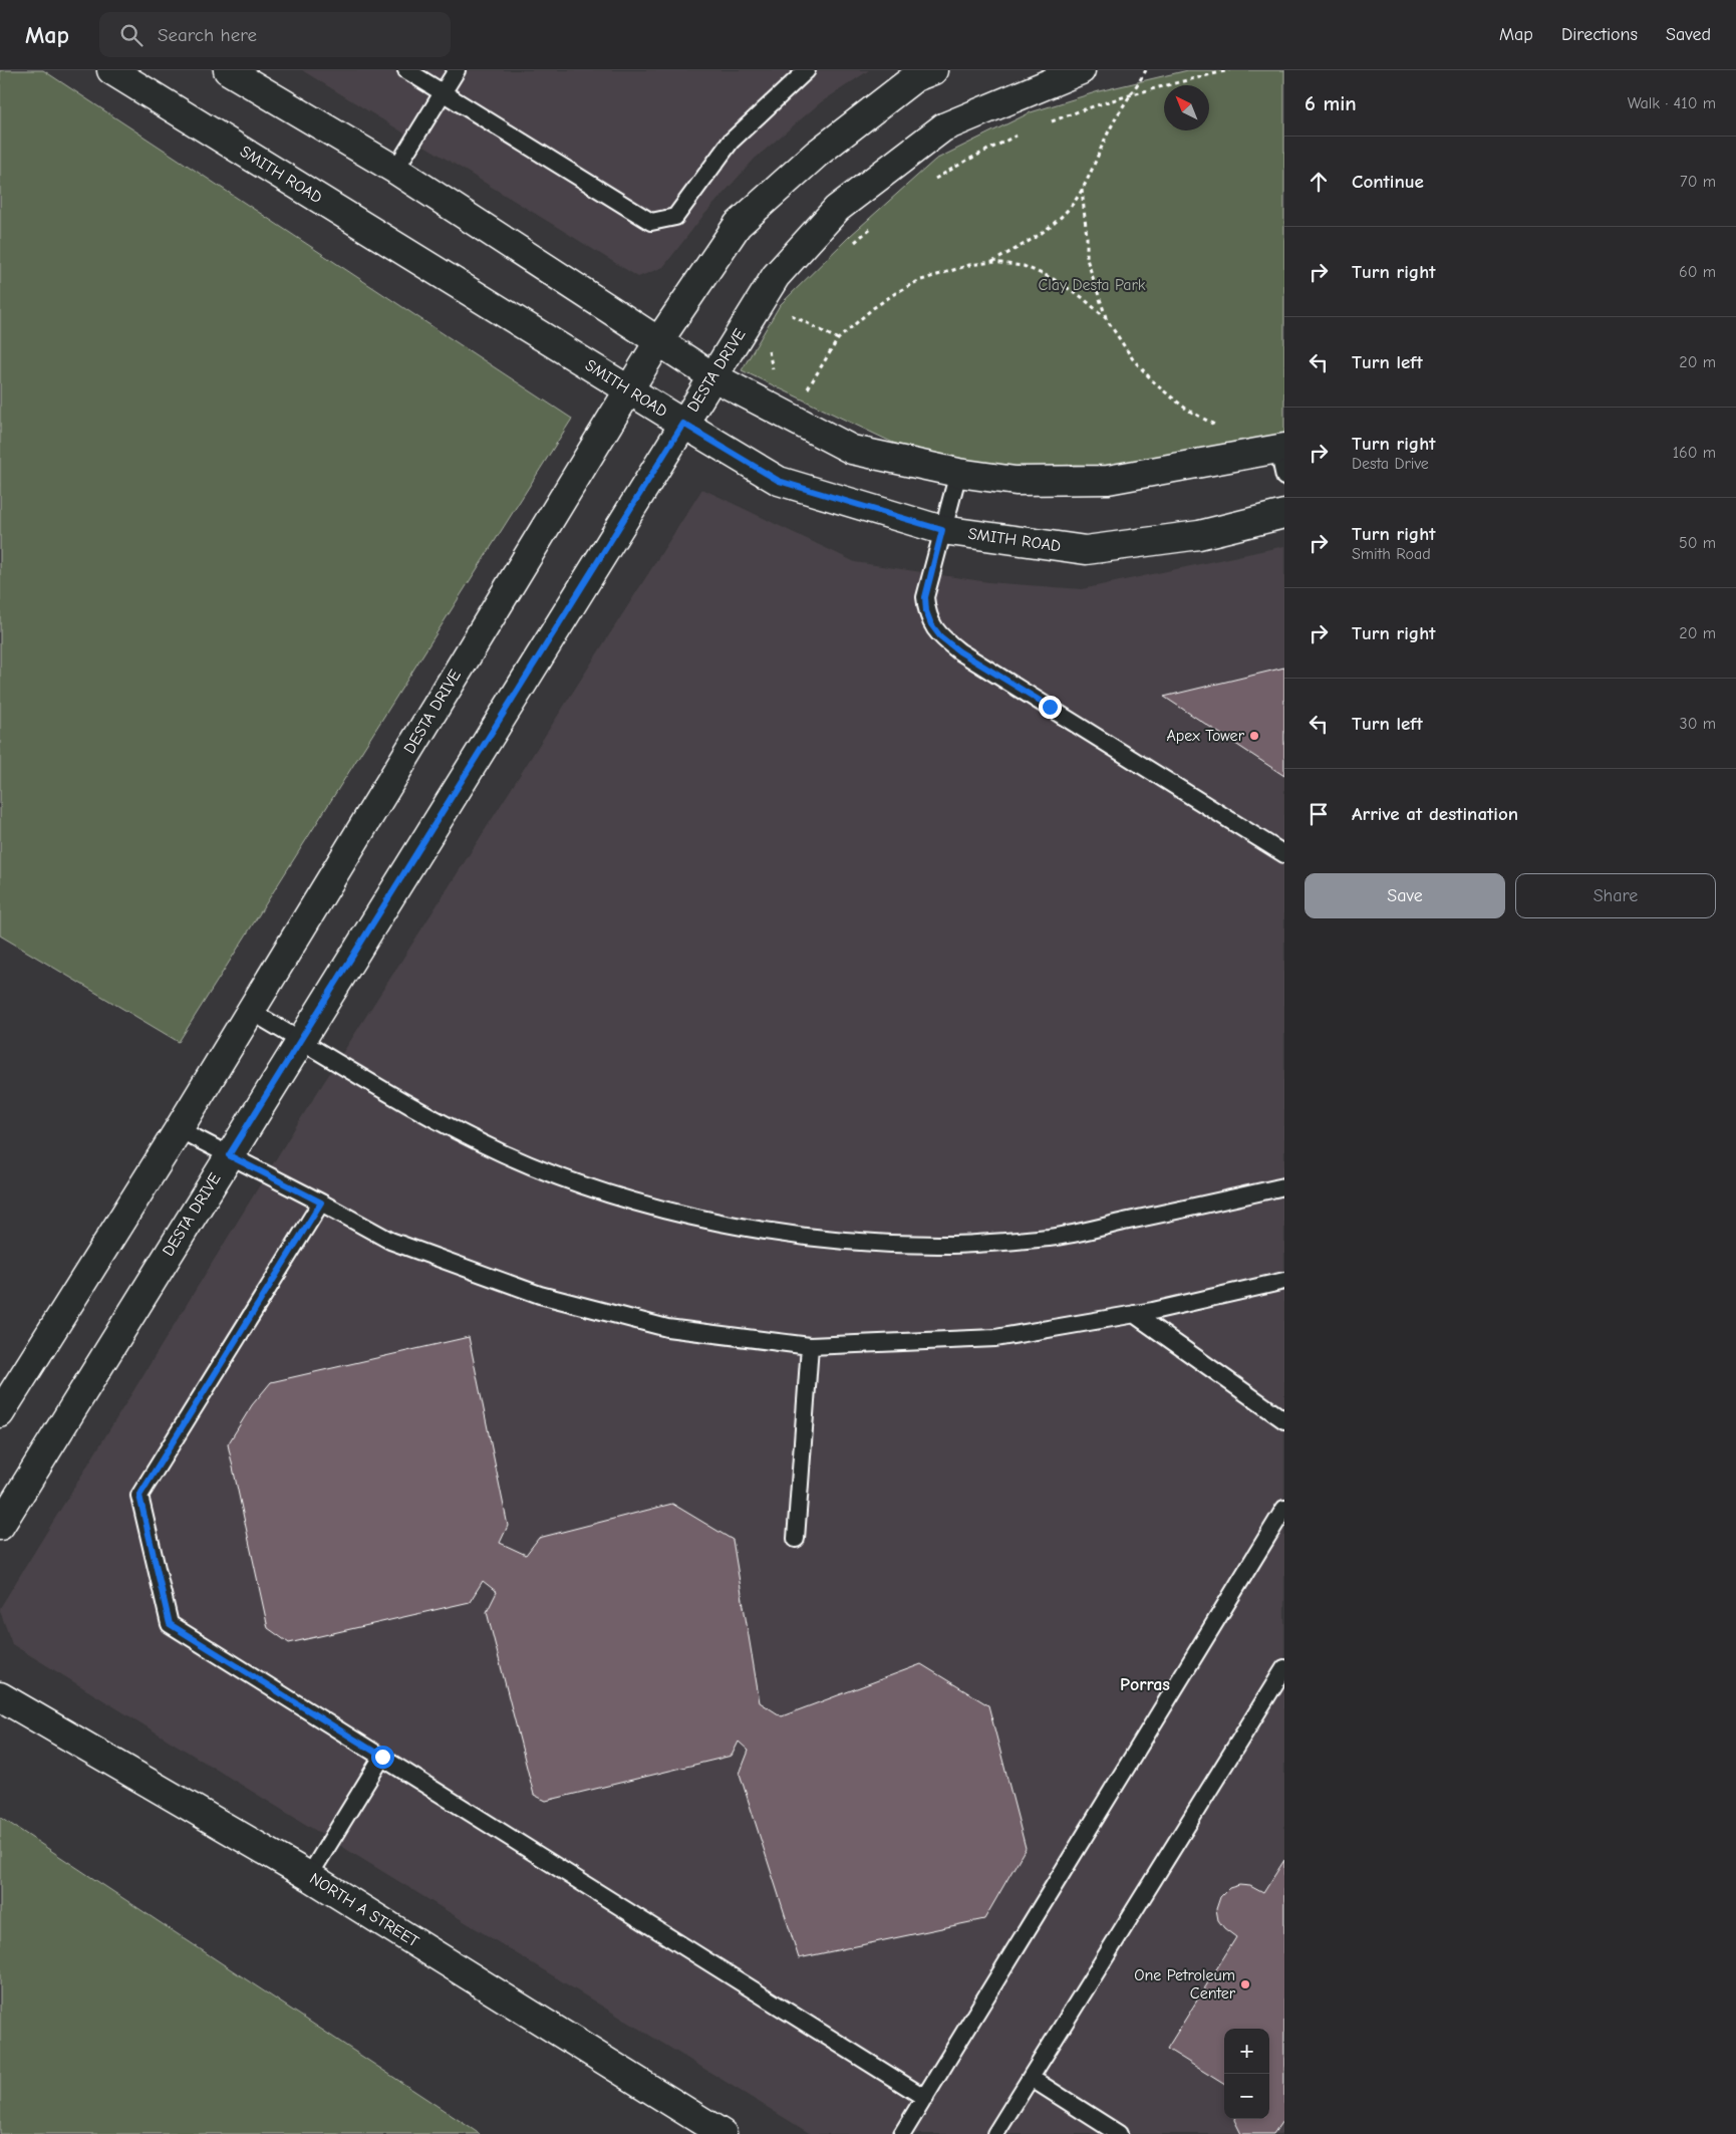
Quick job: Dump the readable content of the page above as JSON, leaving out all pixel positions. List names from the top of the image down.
{
  "streets": {
    "street": ["SMITH ROAD", "DESTA DRIVE", "NORTH A STREET"]
  },
  "crossings": [
    ["SMITH ROAD", "DESTA DRIVE"]
  ],
  "districts": ["Porras"],
  "parks": ["Clay Desta Park"],
  "places": ["Apex Tower", "One Petroleum Center"],
  "north": "top left",
  "page": {
    "header": "Map",
    "search": "Search here",
    "nav": ["Map", "Directions", "Saved"],
    "heading": ["6 min", "Walk · 410 m"],
    "list": [
      ["Continue", "70 m"],
      ["Turn right", "60 m"],
      ["Turn left", "20 m"],
      ["Turn right", "Desta Drive", "160 m"],
      ["Turn right", "Smith Road", "50 m"],
      ["Turn right", "20 m"],
      ["Turn left", "30 m"],
      "Arrive at destination"
    ],
    "buttons": ["Save", "Share"],
    "map_buttons": ["+", "−"]
  }
}
